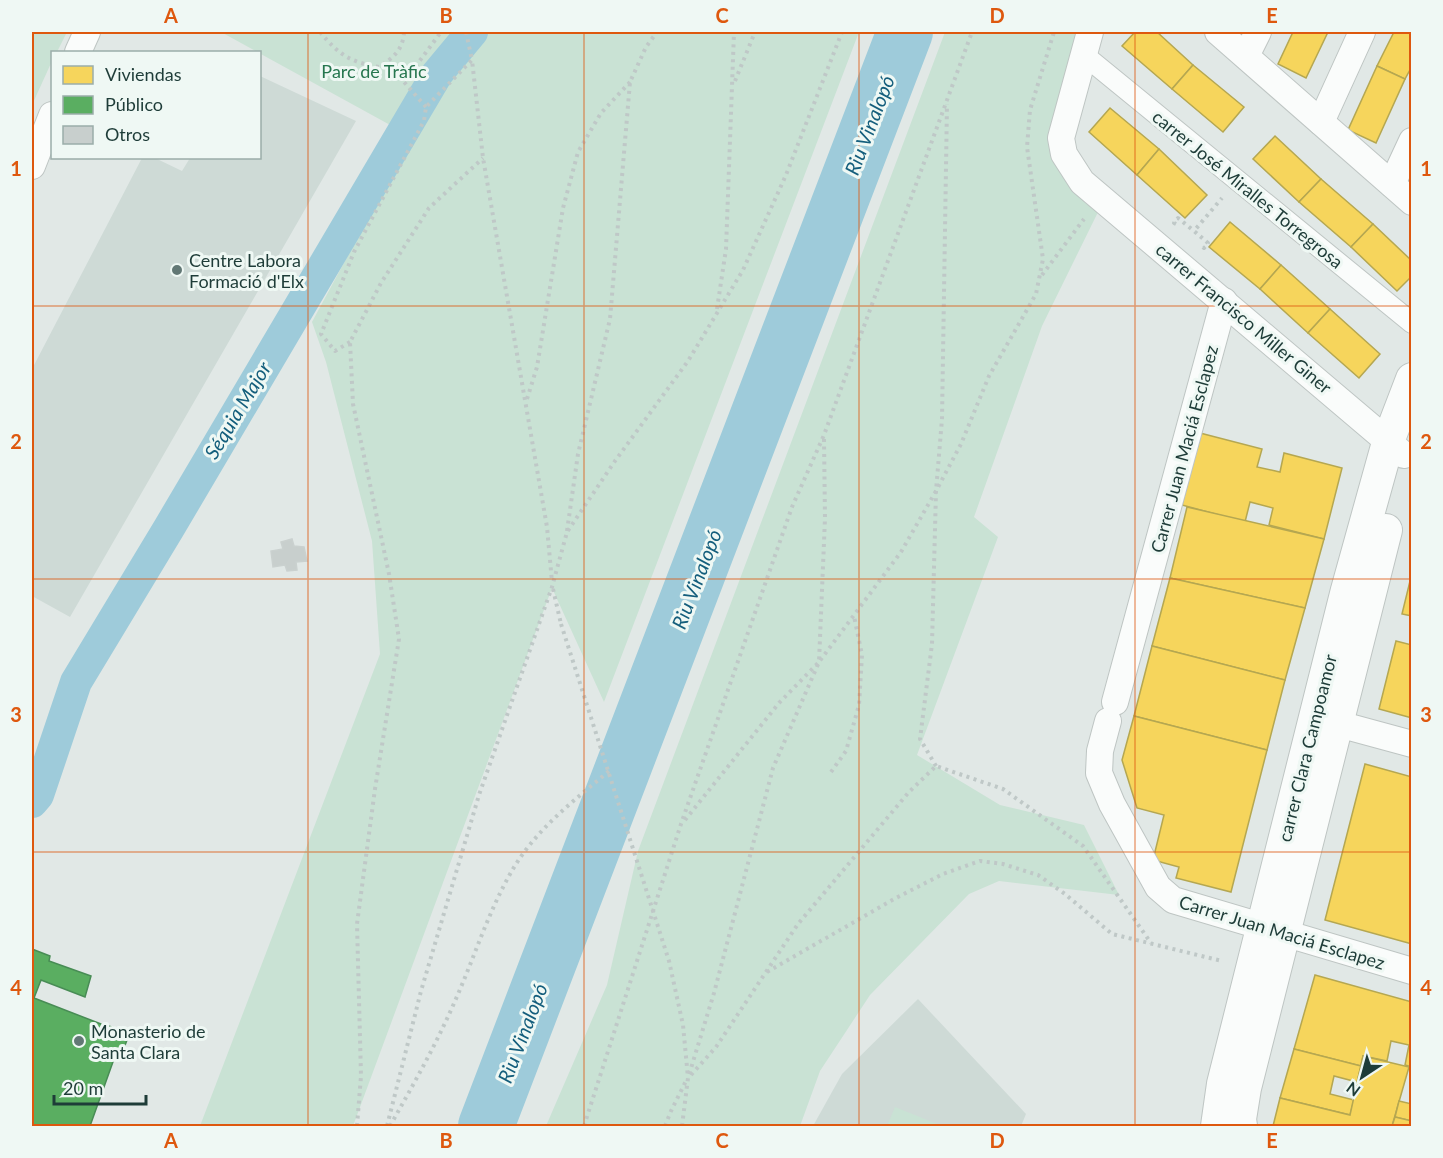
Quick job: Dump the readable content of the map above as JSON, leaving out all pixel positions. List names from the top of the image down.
{
  "streets": {
    "street": [
      "carrer José Miralles Torregrosa",
      "carrer Francisco Miller Giner",
      "Carrer Juan Maciá Esclapez",
      "carrer Clara Campoamor"
    ]
  },
  "crossings": [
    ["carrer José Miralles Torregrosa", "carrer Francisco Miller Giner"],
    ["carrer Francisco Miller Giner", "Carrer Juan Maciá Esclapez"],
    ["carrer Francisco Miller Giner", "carrer Clara Campoamor"],
    ["Carrer Juan Maciá Esclapez", "carrer Clara Campoamor"]
  ],
  "water": ["Riu Vinalopó", "Séquia Major"],
  "parks": ["Parc de Tràfic"],
  "places": ["Centre Labora Formació d'Elx", "Monasterio de Santa Clara"],
  "legend": ["Viviendas", "Público", "Otros"],
  "scale_bar": "20 m",
  "north": "bottom left",
  "grid": {
    "columns": [
      "A",
      "B",
      "C",
      "D",
      "E"
    ],
    "rows": [
      "1",
      "2",
      "3",
      "4"
    ]
  }
}
